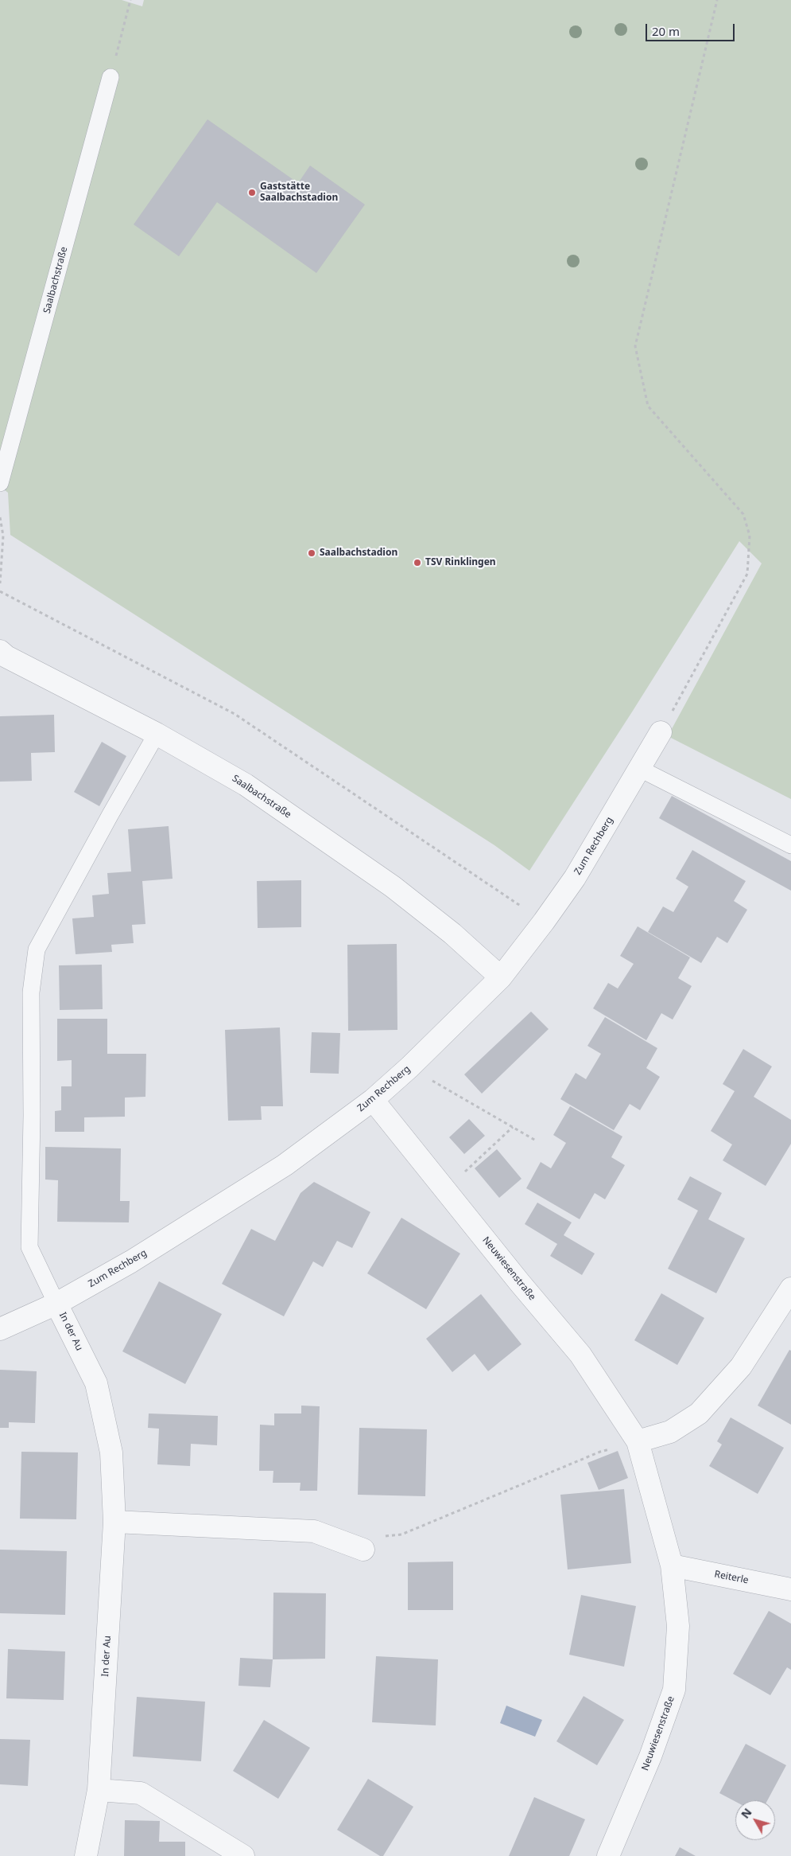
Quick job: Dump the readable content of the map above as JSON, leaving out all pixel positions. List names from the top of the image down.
{
  "streets": {
    "street": [
      "Saalbachstraße",
      "Zum Rechberg",
      "Neuwiesenstraße",
      "In der Au",
      "Reiterle"
    ]
  },
  "crossings": [
    ["Saalbachstraße", "Zum Rechberg"],
    ["Zum Rechberg", "Neuwiesenstraße"],
    ["Zum Rechberg", "In der Au"],
    ["Neuwiesenstraße", "Reiterle"]
  ],
  "places": ["Gaststätte Saalbachstadion", "Saalbachstadion", "TSV Rinklingen"],
  "scale_bar": "20 m",
  "north": "top left"
}
